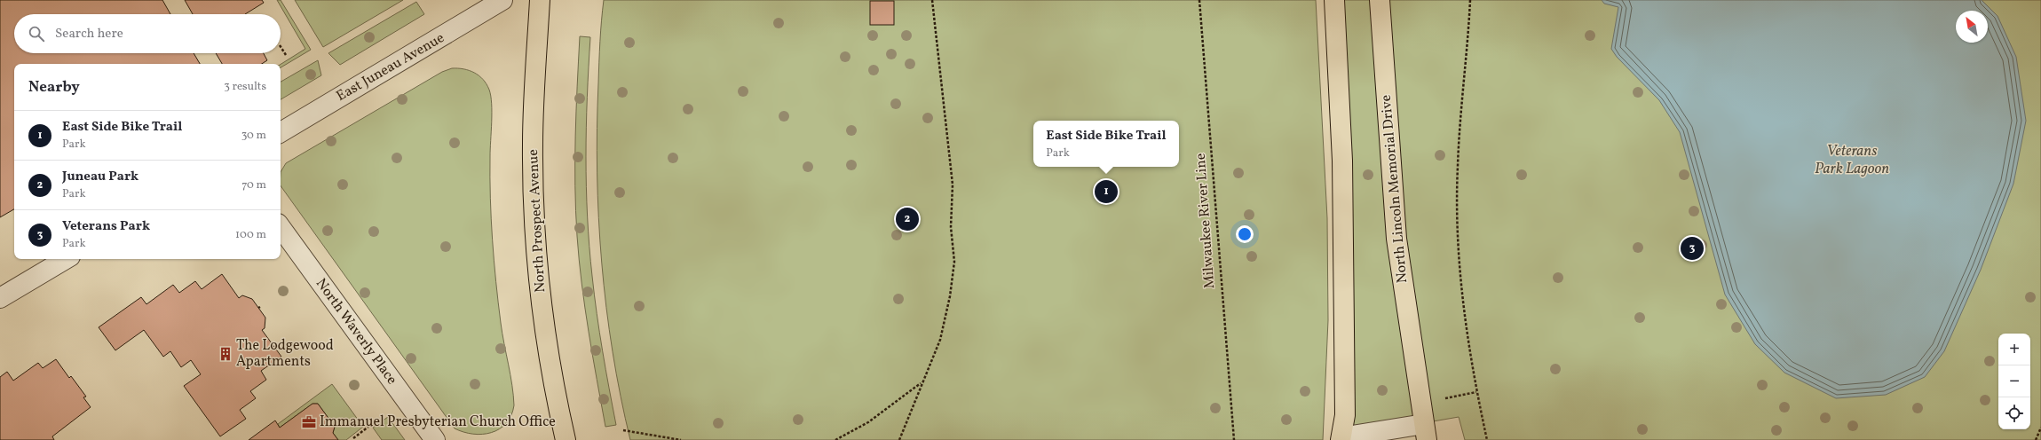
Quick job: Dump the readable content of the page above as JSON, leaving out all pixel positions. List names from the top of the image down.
{
  "streets": {
    "main road": ["North Lincoln Memorial Drive", "North Prospect Avenue"],
    "street": ["East Juneau Avenue", "North Waverly Place"],
    "path": ["Milwaukee River Line"]
  },
  "water": ["Veterans Park Lagoon"],
  "places": {
    "building": ["The Lodgewood Apartments"],
    "office": ["Immanuel Presbyterian Church Office"]
  },
  "north": "top left",
  "page": {
    "search": "Search here",
    "heading": ["Nearby", "3 results"],
    "list": [
      {
        "mark": "1",
        "name": "East Side Bike Trail",
        "note": "Park",
        "value": "30 m"
      },
      {
        "mark": "2",
        "name": "Juneau Park",
        "note": "Park",
        "value": "70 m"
      },
      {
        "mark": "3",
        "name": "Veterans Park",
        "note": "Park",
        "value": "100 m"
      }
    ],
    "popup": ["East Side Bike Trail", "Park"],
    "pins": ["1", "2", "3"],
    "map_buttons": ["+", "−"]
  }
}
